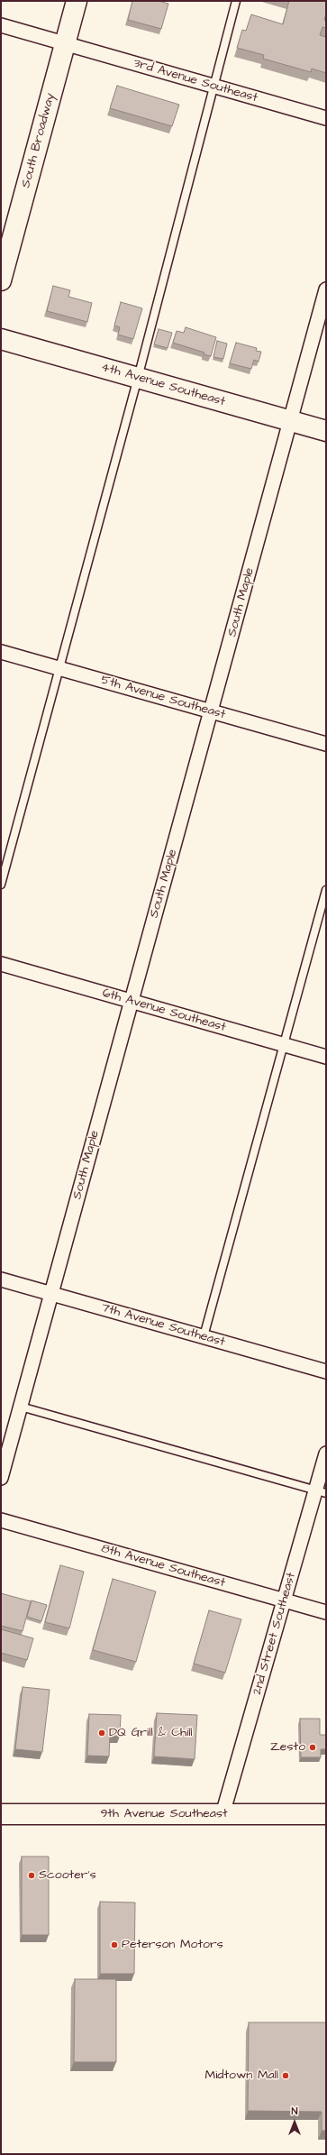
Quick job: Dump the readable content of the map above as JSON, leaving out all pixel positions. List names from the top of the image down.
{
  "streets": {
    "street": [
      "3rd Avenue Southeast",
      "South Broadway",
      "4th Avenue Southeast",
      "South Maple",
      "5th Avenue Southeast",
      "6th Avenue Southeast",
      "7th Avenue Southeast",
      "8th Avenue Southeast",
      "2nd Street Southeast",
      "9th Avenue Southeast"
    ]
  },
  "crossings": [
    ["3rd Avenue Southeast", "South Broadway"],
    ["4th Avenue Southeast", "South Maple"],
    ["South Maple", "5th Avenue Southeast"],
    ["South Maple", "6th Avenue Southeast"],
    ["South Maple", "7th Avenue Southeast"],
    ["8th Avenue Southeast", "2nd Street Southeast"],
    ["2nd Street Southeast", "9th Avenue Southeast"]
  ],
  "places": [
    "DQ Grill & Chill",
    "Zesto",
    "Scooter's",
    "Peterson Motors",
    "Midtown Mall"
  ],
  "north": "top"
}
